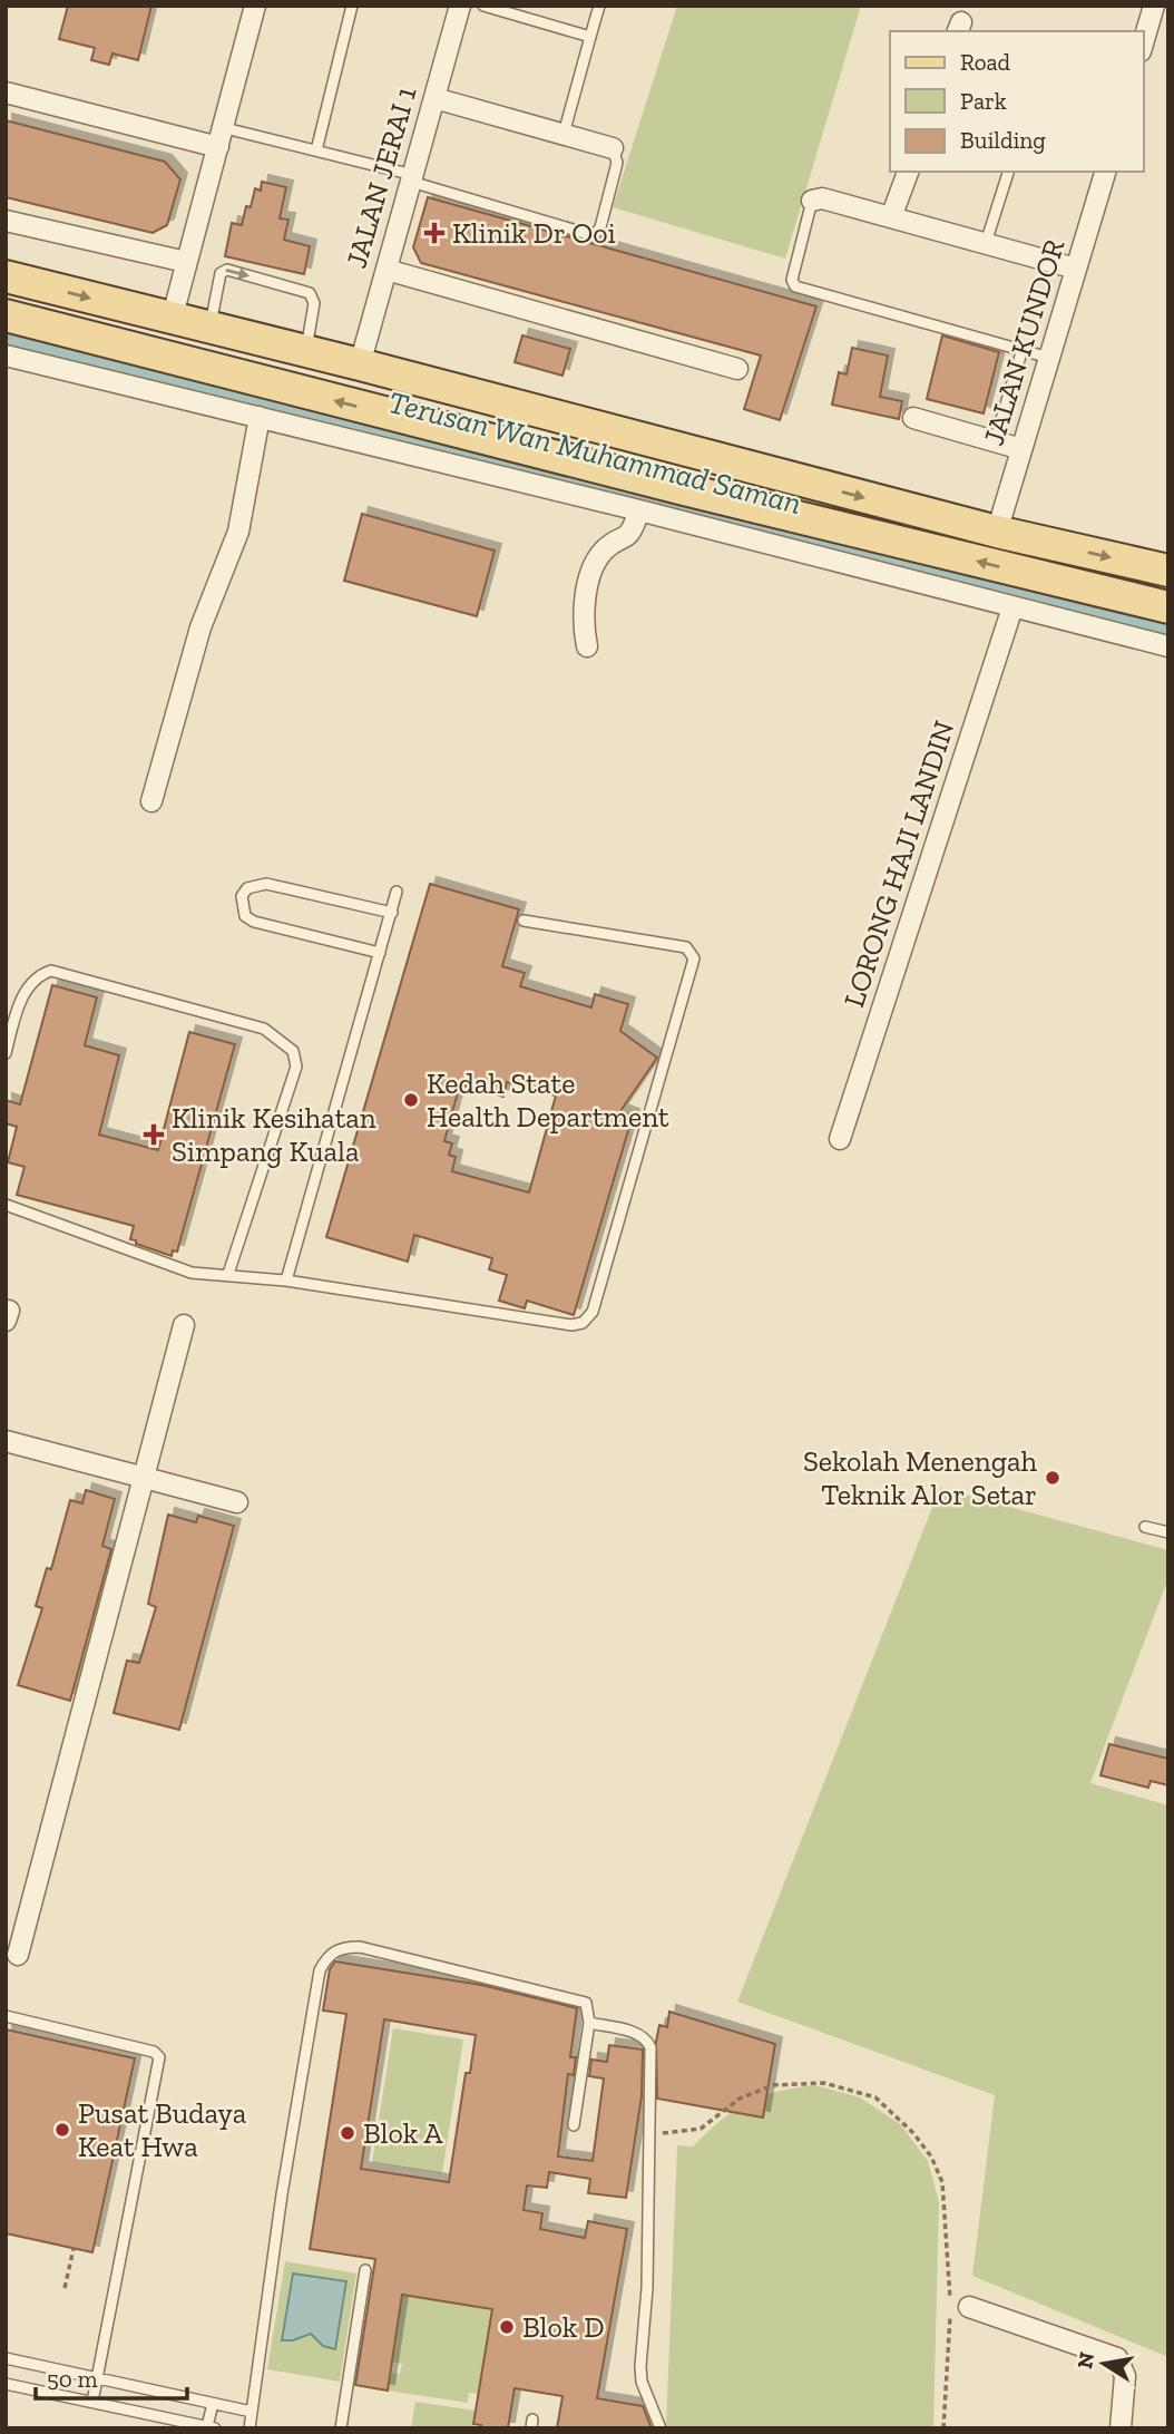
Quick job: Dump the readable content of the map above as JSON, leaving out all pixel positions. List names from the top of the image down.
{
  "streets": {
    "street": ["JALAN JERAI 1", "JALAN KUNDOR", "LORONG HAJI LANDIN"]
  },
  "water": ["Terusan Wan Muhammad Saman"],
  "places": {
    "health": ["Klinik Dr Ooi", "Klinik Kesihatan Simpang Kuala"],
    "other": [
      "Kedah State Health Department",
      "Sekolah Menengah Teknik Alor Setar",
      "Pusat Budaya Keat Hwa",
      "Blok A",
      "Blok D"
    ]
  },
  "legend": ["Road", "Park", "Building"],
  "scale_bar": "50 m",
  "north": "left"
}
